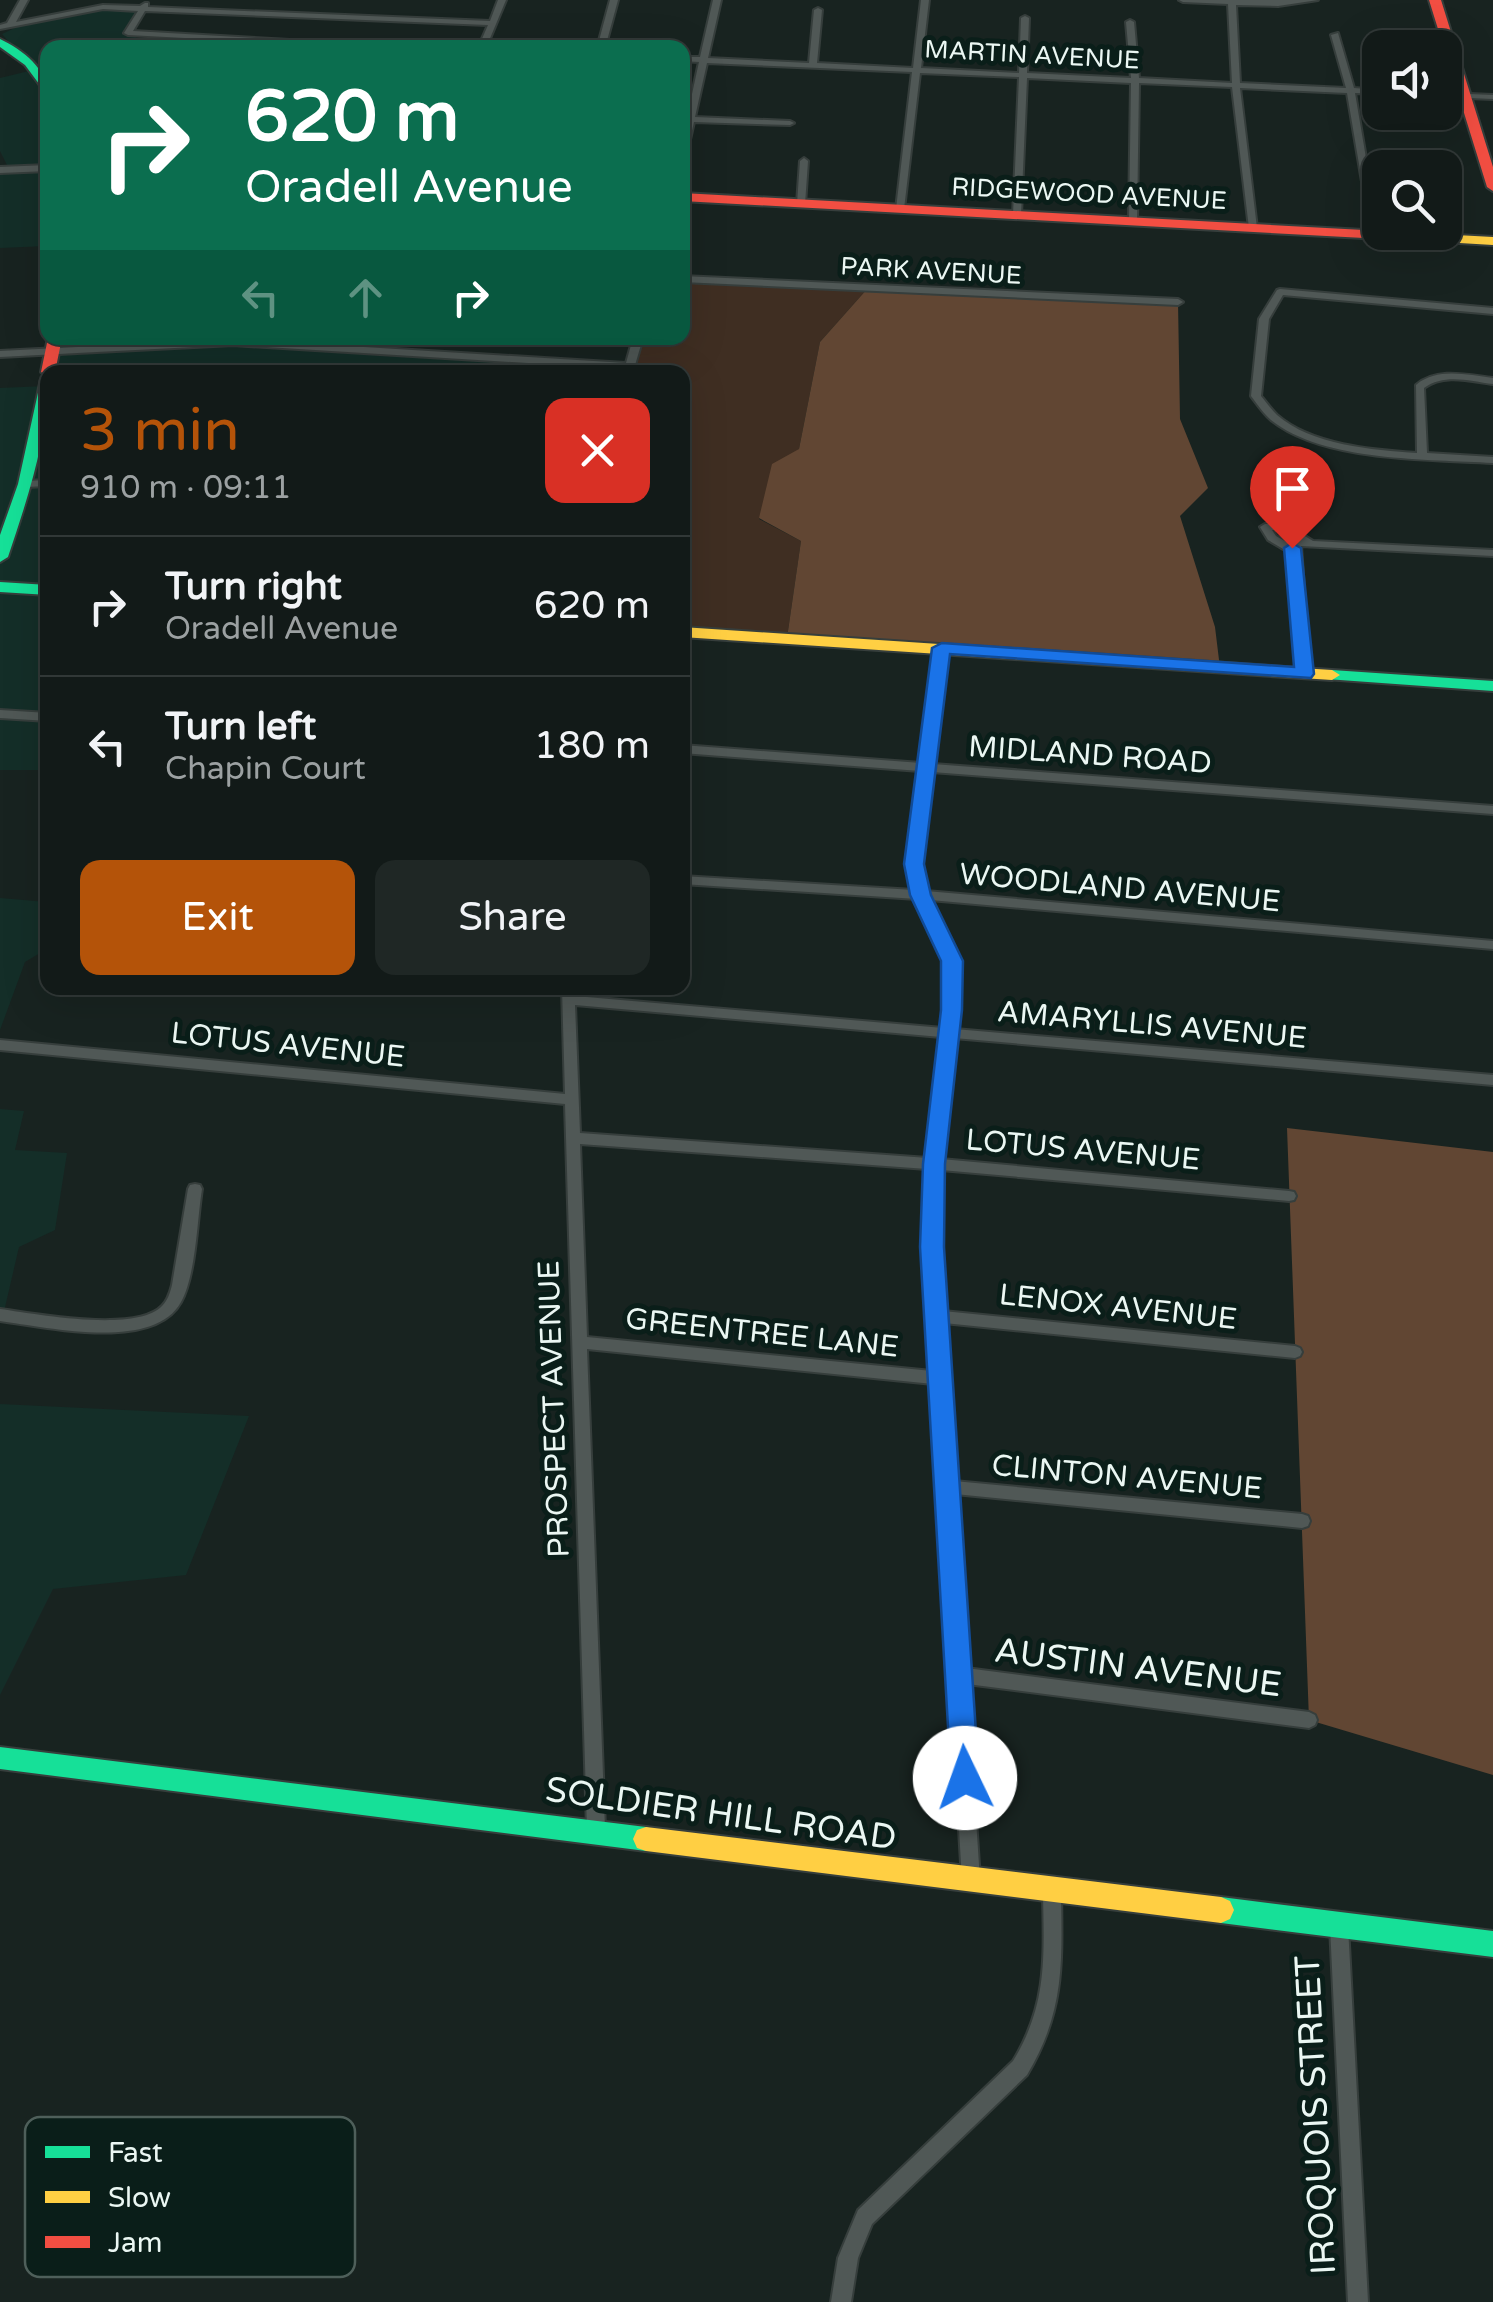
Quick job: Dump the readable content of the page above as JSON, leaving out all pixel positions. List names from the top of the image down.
{
  "streets": {
    "street": [
      "MARTIN AVENUE",
      "RIDGEWOOD AVENUE",
      "PARK AVENUE",
      "MIDLAND ROAD",
      "WOODLAND AVENUE",
      "AMARYLLIS AVENUE",
      "LOTUS AVENUE",
      "LENOX AVENUE",
      "GREENTREE LANE",
      "PROSPECT AVENUE",
      "CLINTON AVENUE",
      "AUSTIN AVENUE",
      "SOLDIER HILL ROAD",
      "IROQUOIS STREET"
    ]
  },
  "crossings": [
    ["LOTUS AVENUE", "PROSPECT AVENUE"],
    ["GREENTREE LANE", "PROSPECT AVENUE"],
    ["PROSPECT AVENUE", "SOLDIER HILL ROAD"],
    ["SOLDIER HILL ROAD", "IROQUOIS STREET"]
  ],
  "legend": ["Fast", "Slow", "Jam"],
  "page": {
    "turn": ["620 m", "Oradell Avenue"],
    "heading": ["3 min", "910 m · 09:11"],
    "list": [
      {
        "name": "Turn right",
        "note": "Oradell Avenue",
        "value": "620 m"
      },
      {
        "name": "Turn left",
        "note": "Chapin Court",
        "value": "180 m"
      }
    ],
    "buttons": ["Exit", "Share"]
  }
}
